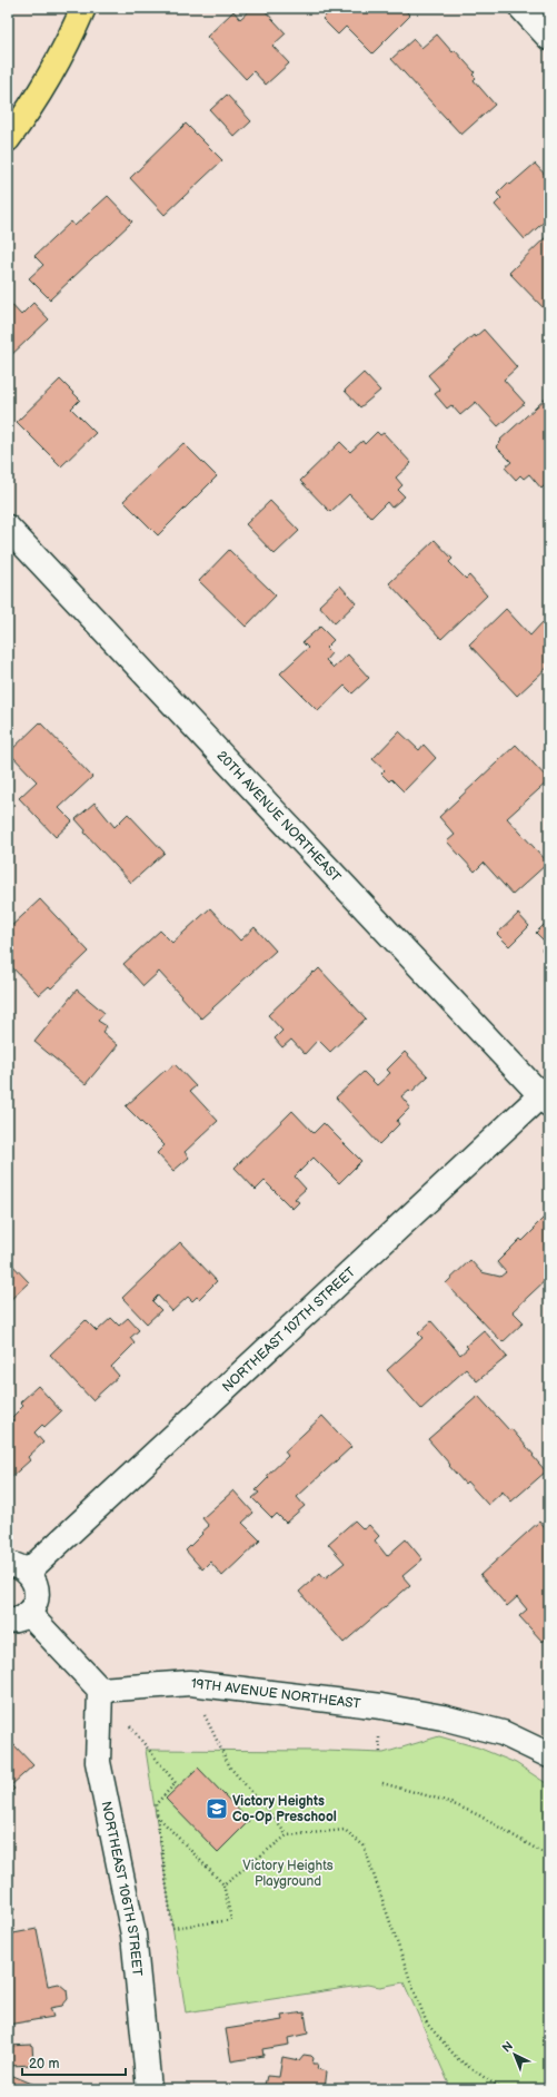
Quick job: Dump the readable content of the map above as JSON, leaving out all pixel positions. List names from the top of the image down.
{
  "streets": {
    "street": [
      "20TH AVENUE NORTHEAST",
      "NORTHEAST 107TH STREET",
      "19TH AVENUE NORTHEAST",
      "NORTHEAST 106TH STREET"
    ]
  },
  "crossings": [
    ["20TH AVENUE NORTHEAST", "NORTHEAST 107TH STREET"],
    ["19TH AVENUE NORTHEAST", "NORTHEAST 106TH STREET"]
  ],
  "parks": ["Victory Heights Playground"],
  "places": {
    "school or university": ["Victory Heights Co-Op Preschool"]
  },
  "scale_bar": "20 m",
  "north": "top left"
}
